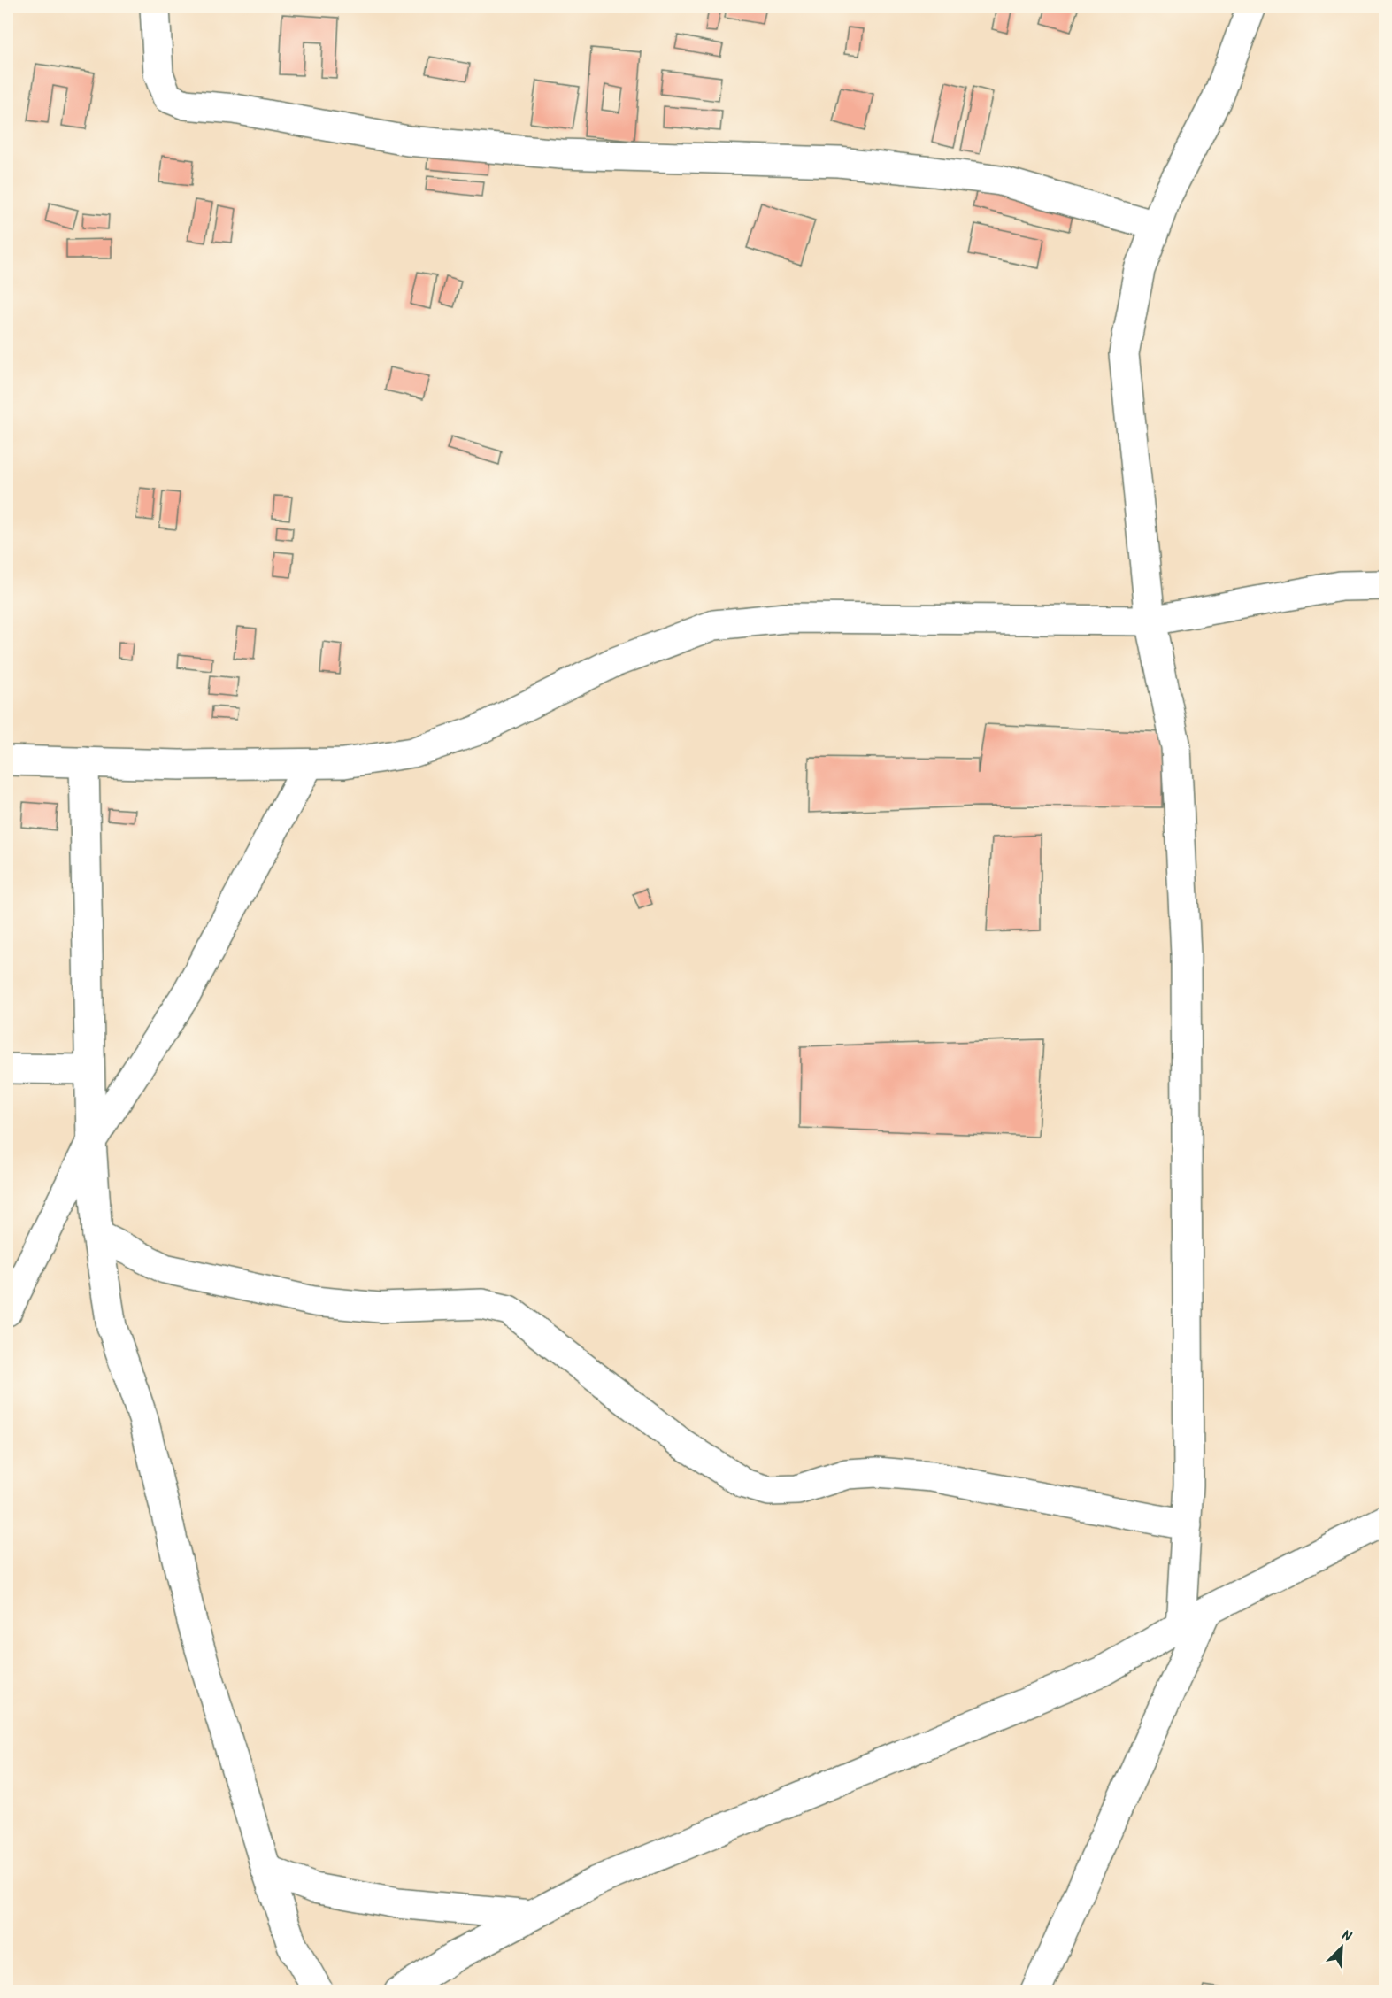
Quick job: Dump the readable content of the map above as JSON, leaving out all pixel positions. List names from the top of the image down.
{
  "north": "top right"
}
